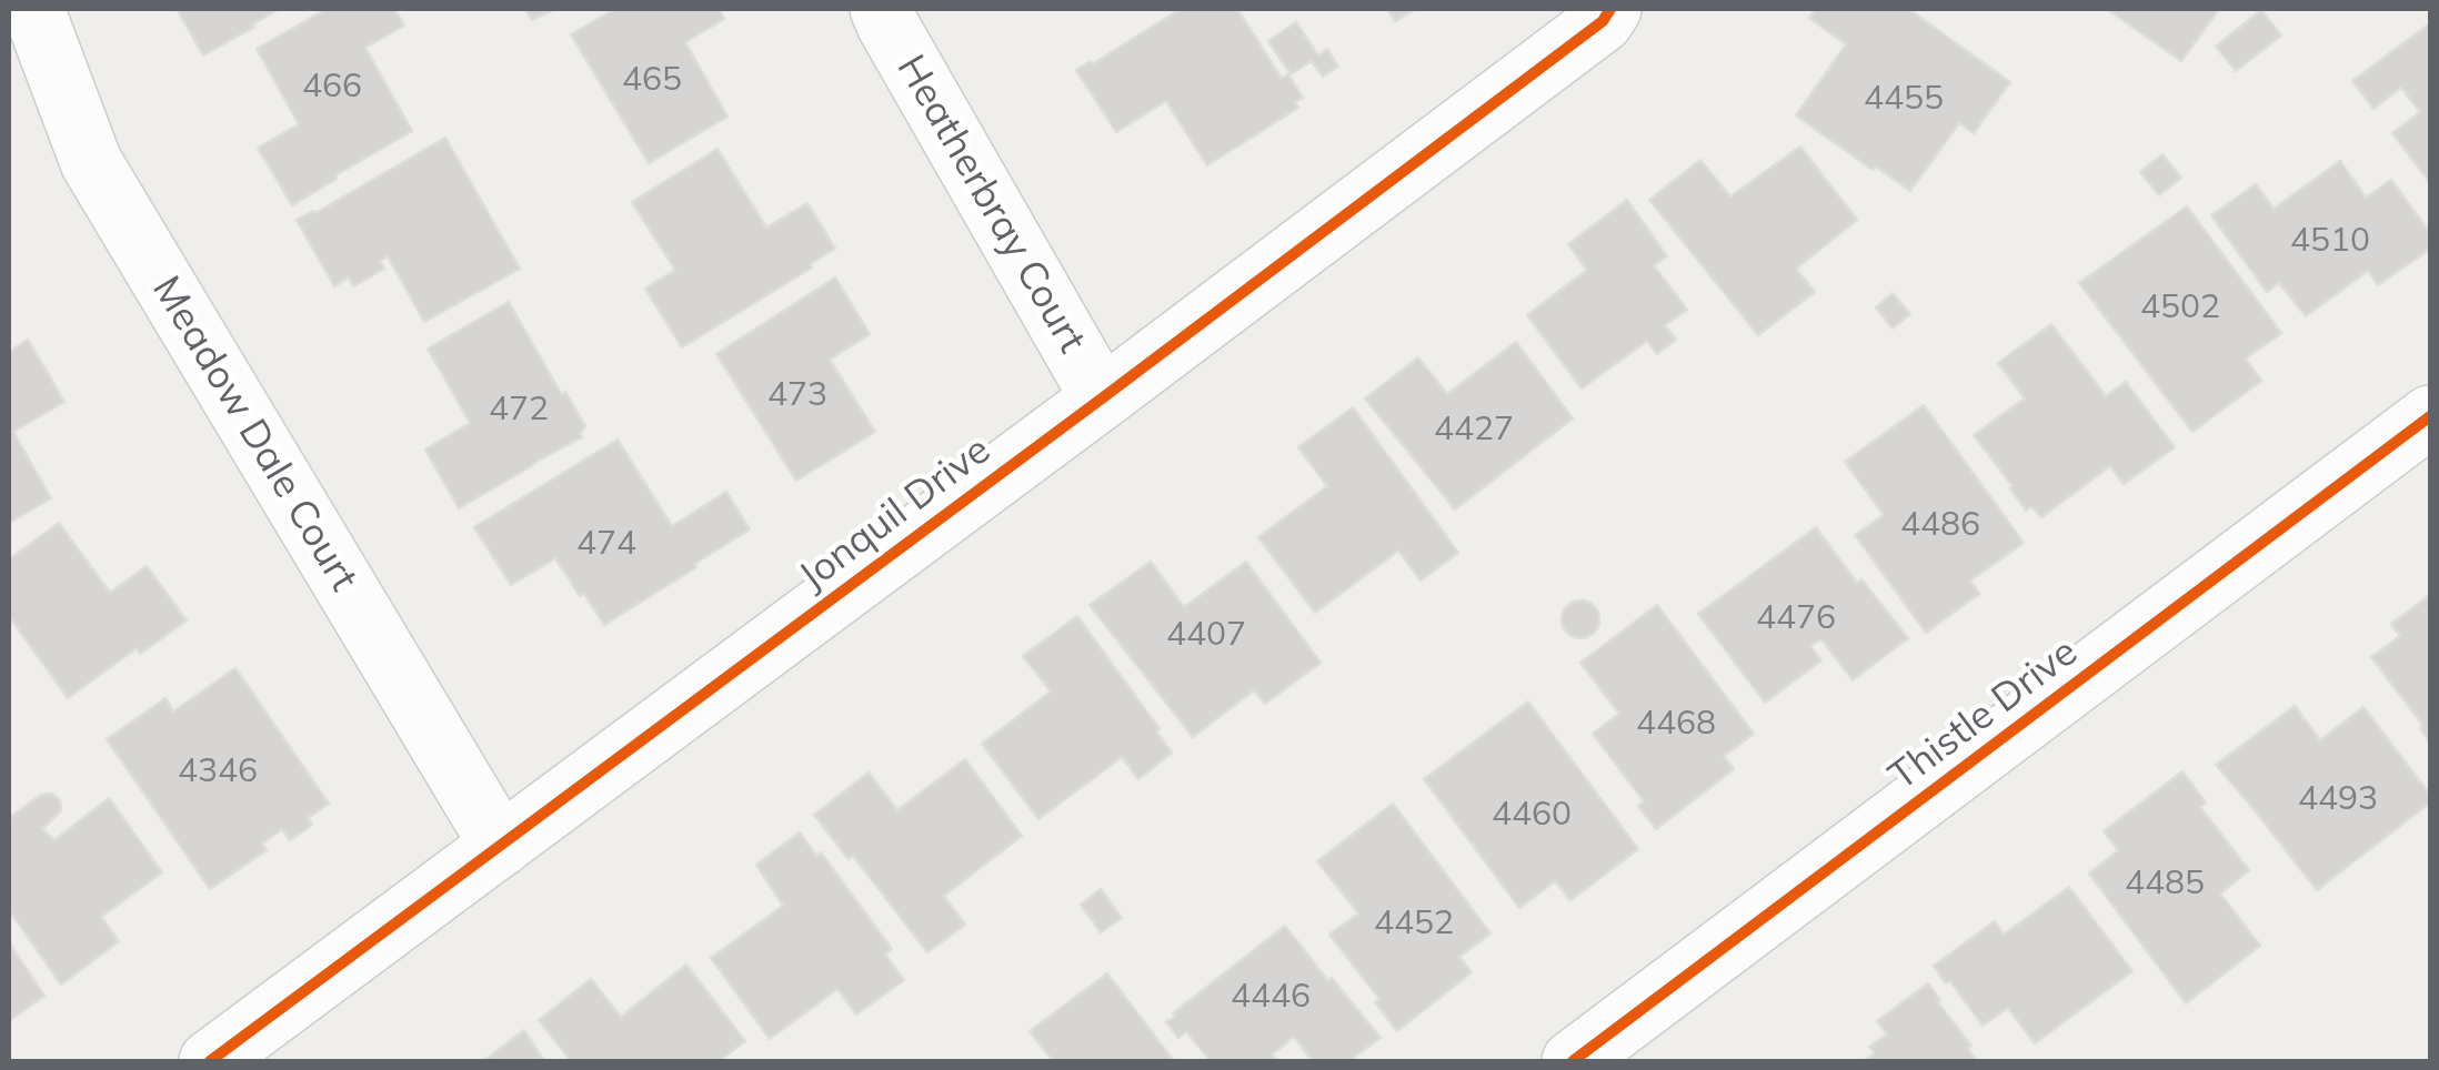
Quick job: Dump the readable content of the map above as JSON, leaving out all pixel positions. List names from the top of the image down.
{
  "streets": {
    "street": [
      "Heatherbray Court",
      "Meadow Dale Court",
      "Jonquil Drive",
      "Thistle Drive"
    ]
  },
  "crossings": [
    ["Heatherbray Court", "Jonquil Drive"],
    ["Meadow Dale Court", "Jonquil Drive"]
  ],
  "house_numbers": [
    "465",
    "466",
    "4455",
    "4510",
    "4502",
    "473",
    "472",
    "4427",
    "4486",
    "474",
    "4476",
    "4407",
    "4468",
    "4346",
    "4493",
    "4460",
    "4485",
    "4452",
    "4446"
  ]
}
